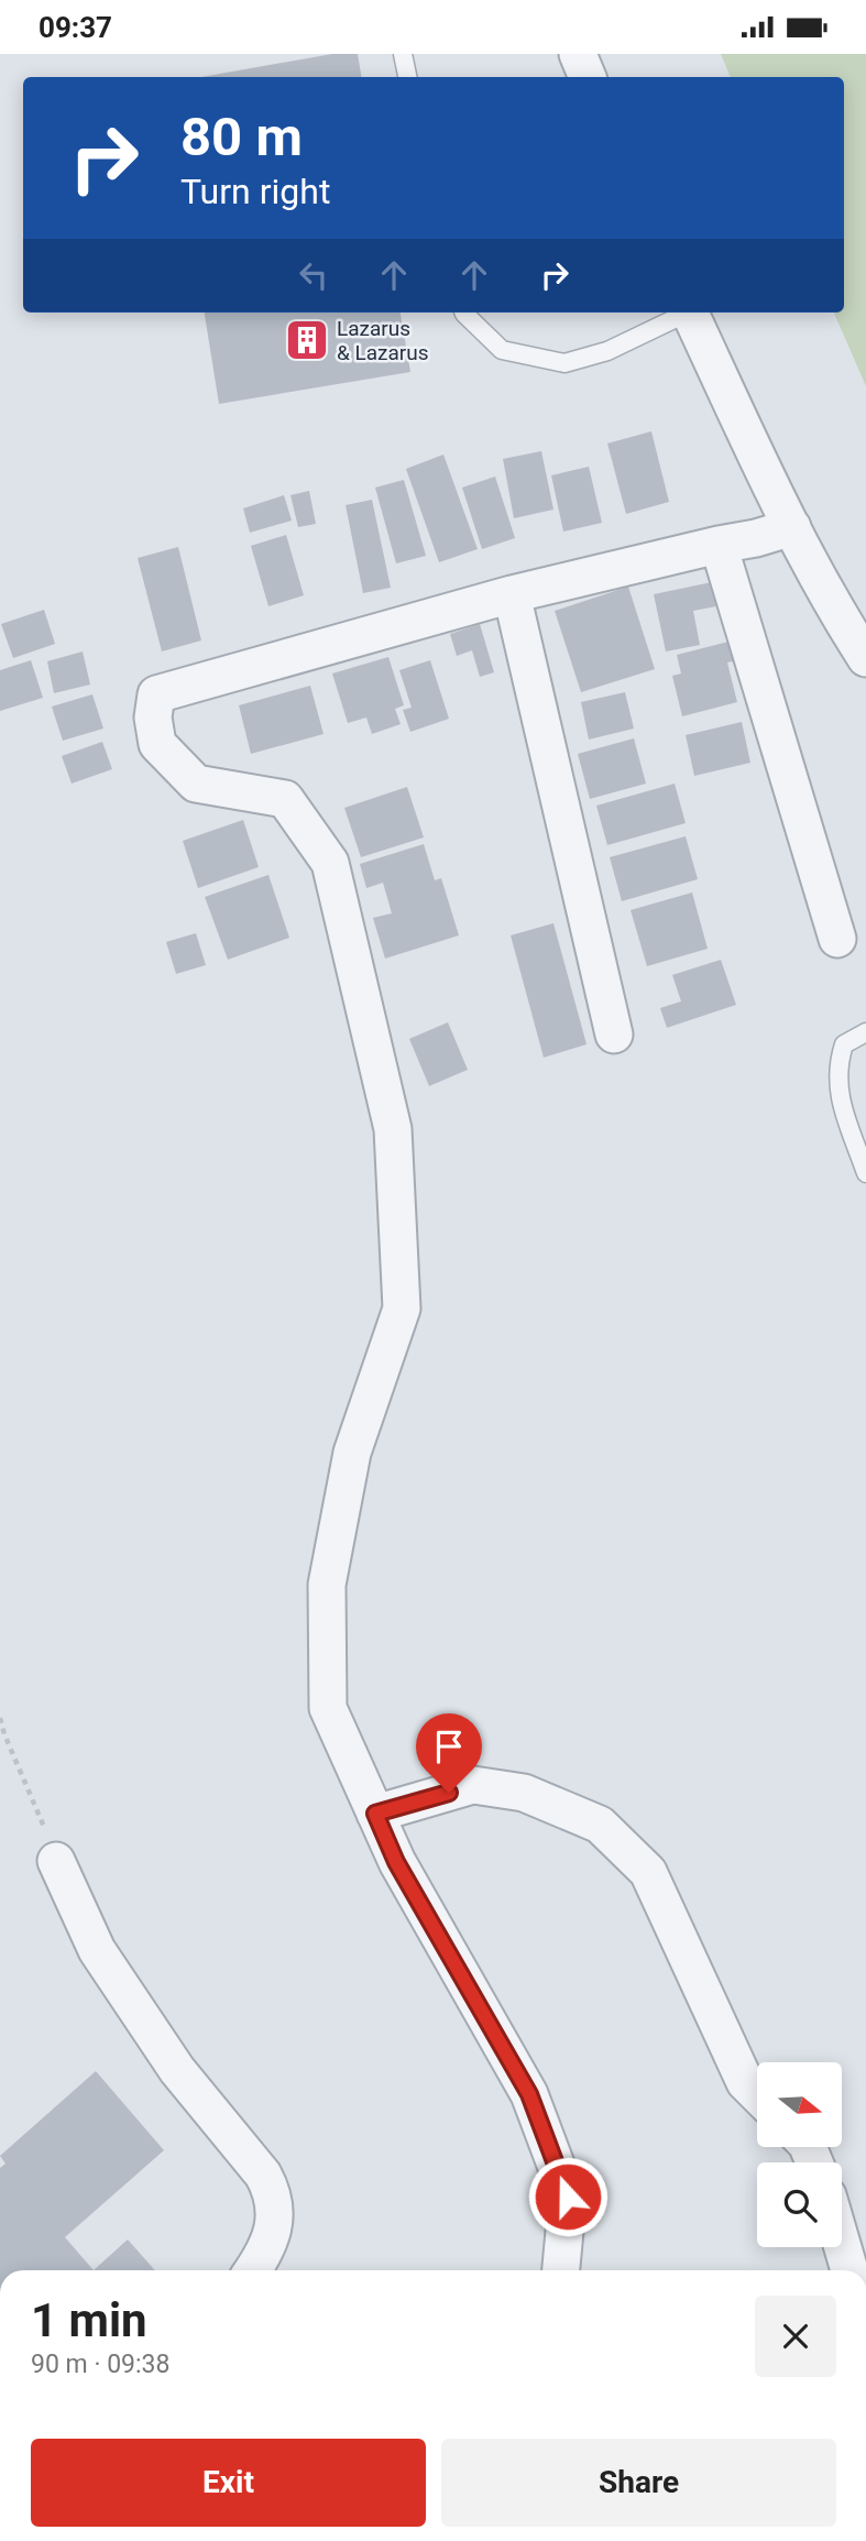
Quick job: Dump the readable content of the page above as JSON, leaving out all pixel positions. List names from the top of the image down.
{
  "places": {
    "building": ["Lazarus & Lazarus"]
  },
  "north": "right",
  "page": {
    "status": "09:37",
    "turn": ["80 m", "Turn right"],
    "heading": ["1 min", "90 m · 09:38"],
    "buttons": ["Exit", "Share"]
  }
}
